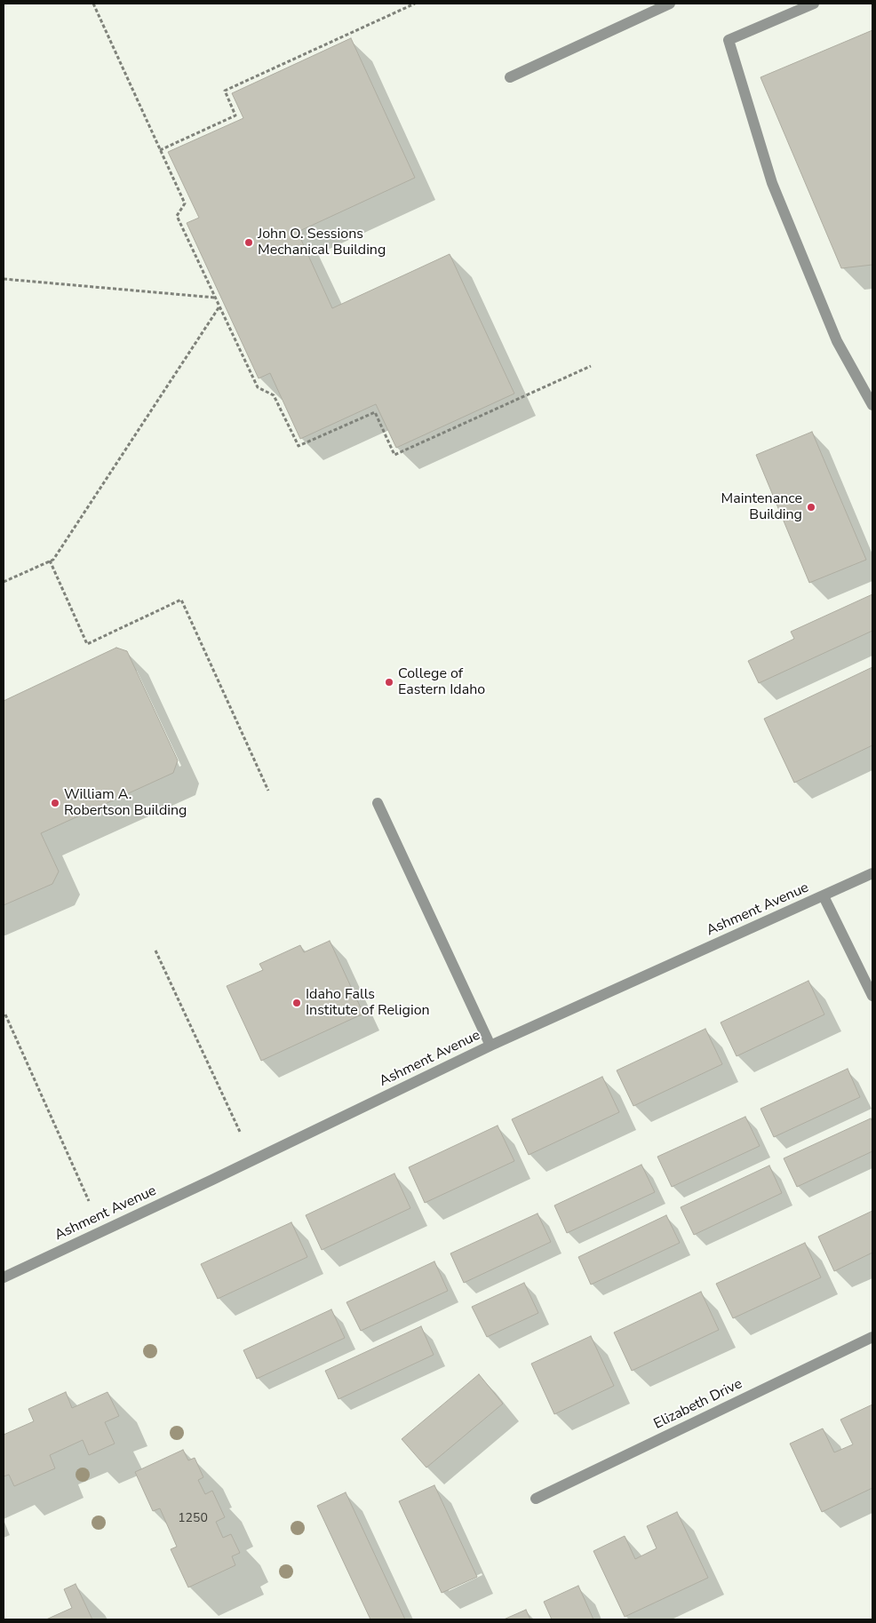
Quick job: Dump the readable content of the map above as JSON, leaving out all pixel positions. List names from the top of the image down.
{
  "streets": {
    "street": ["Ashment Avenue", "Elizabeth Drive"]
  },
  "places": [
    "John O. Sessions Mechanical Building",
    "Maintenance Building",
    "College of Eastern Idaho",
    "William A. Robertson Building",
    "Idaho Falls Institute of Religion"
  ],
  "house_numbers": ["1250"]
}
